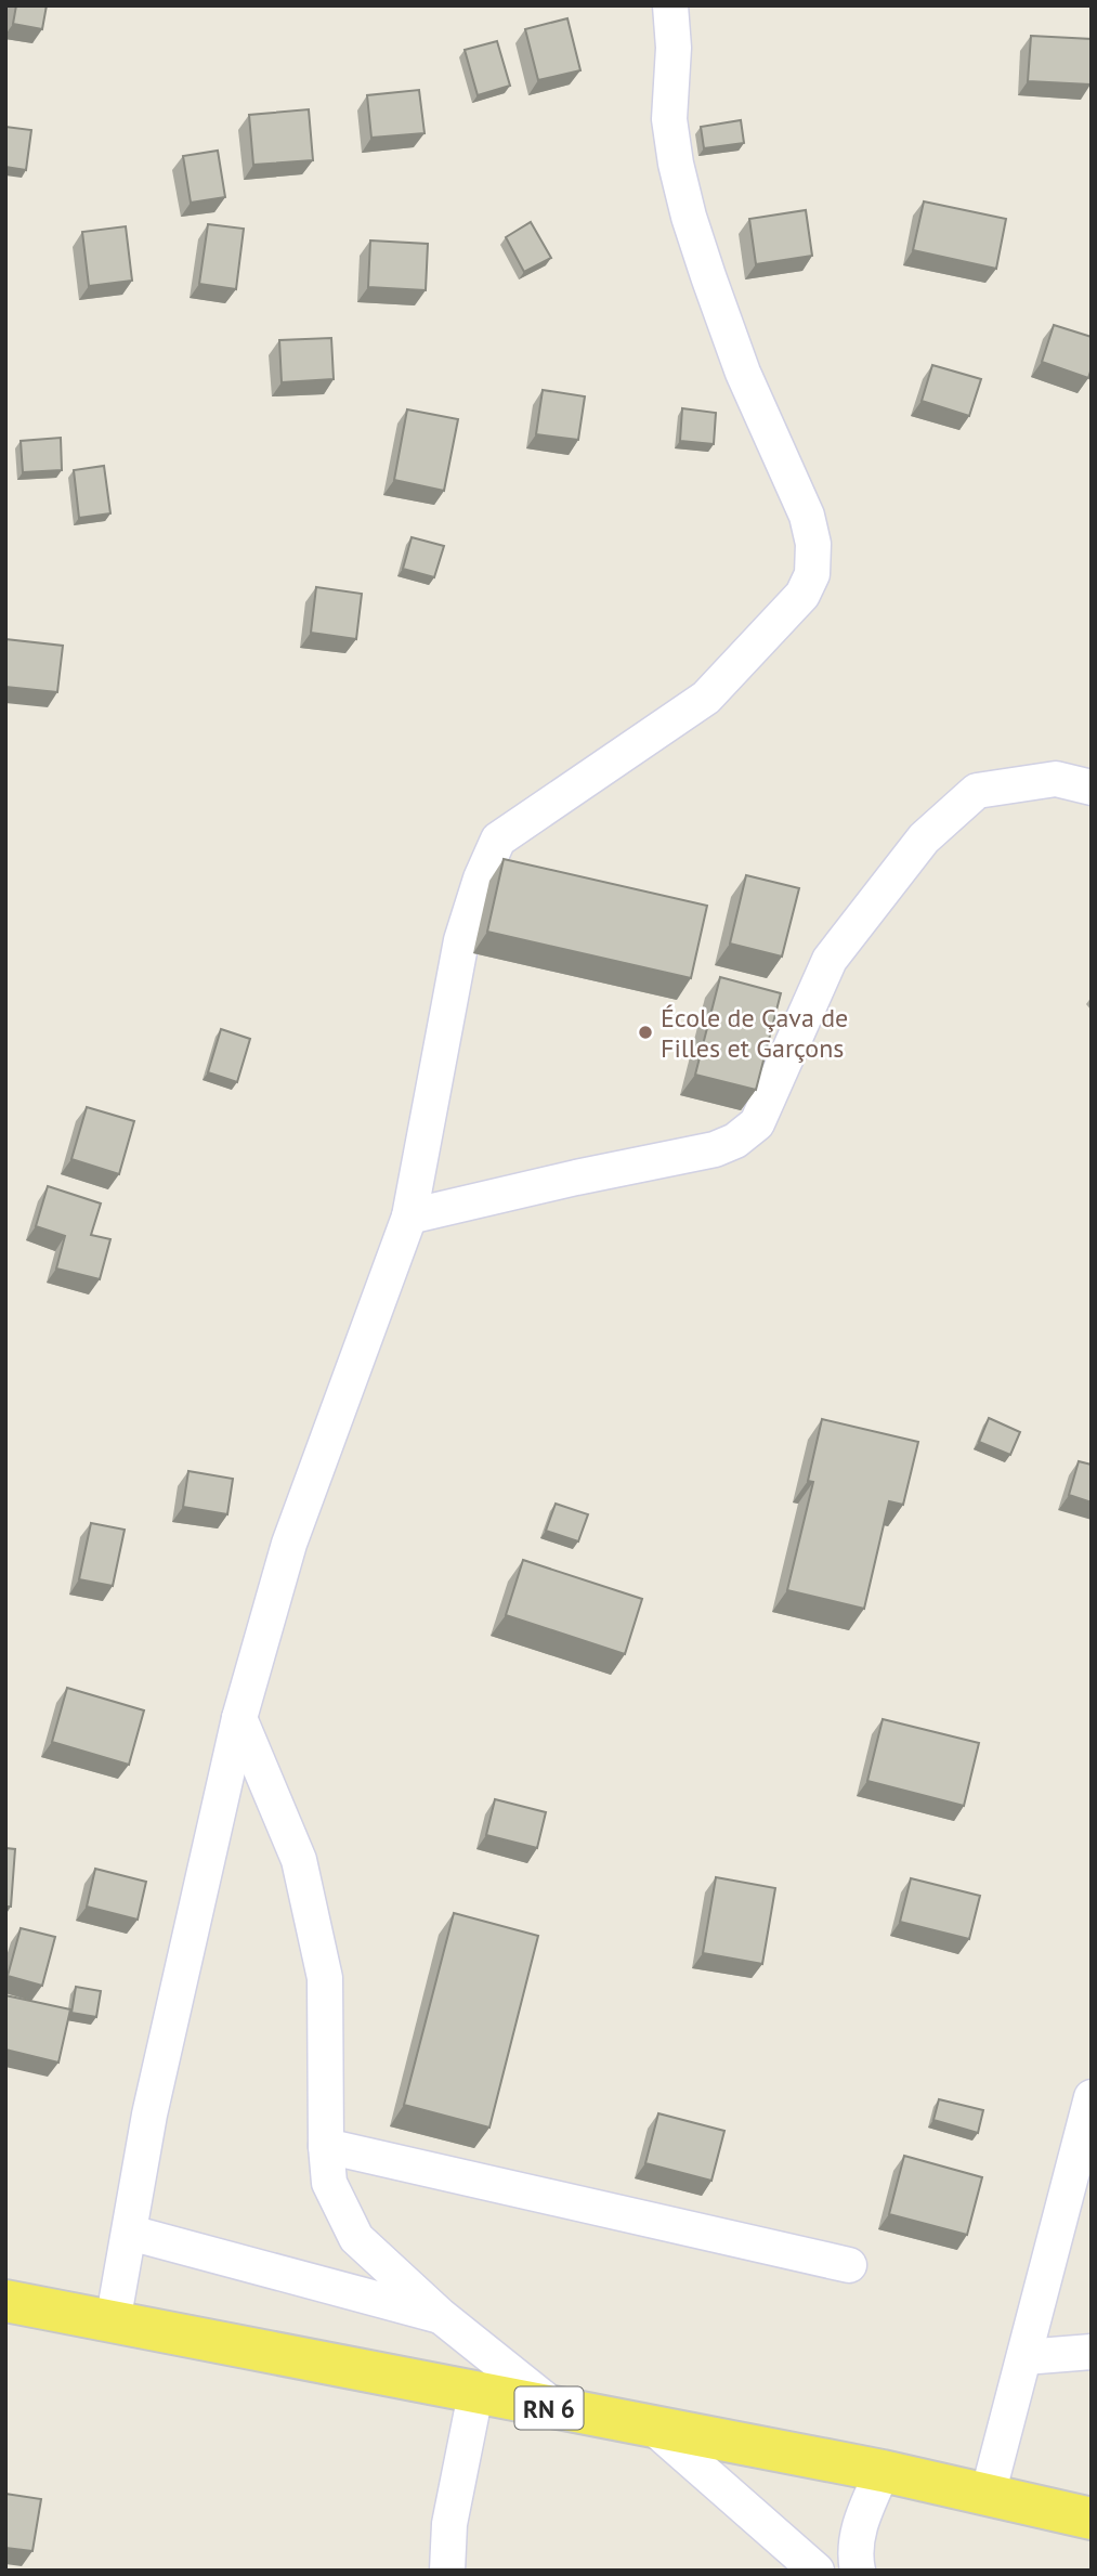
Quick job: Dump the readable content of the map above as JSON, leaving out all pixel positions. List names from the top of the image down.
{
  "streets": {
    "main road": ["RN 6"]
  },
  "places": ["École de Çava de Filles et Garçons"]
}
